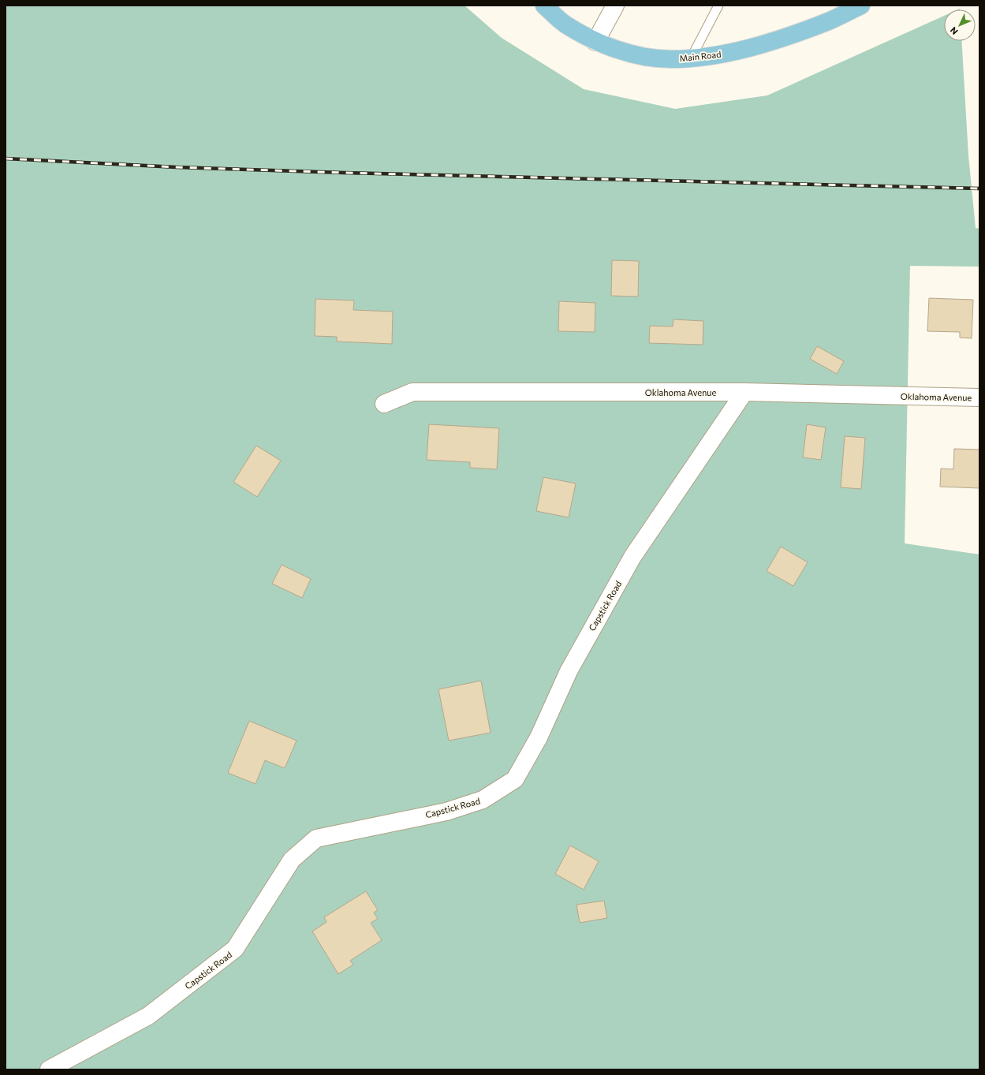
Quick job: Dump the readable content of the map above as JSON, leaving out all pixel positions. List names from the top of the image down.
{
  "streets": {
    "main road": ["Main Road"],
    "street": ["Oklahoma Avenue", "Capstick Road"]
  },
  "crossings": [
    ["Oklahoma Avenue", "Capstick Road"]
  ],
  "north": "bottom left"
}
